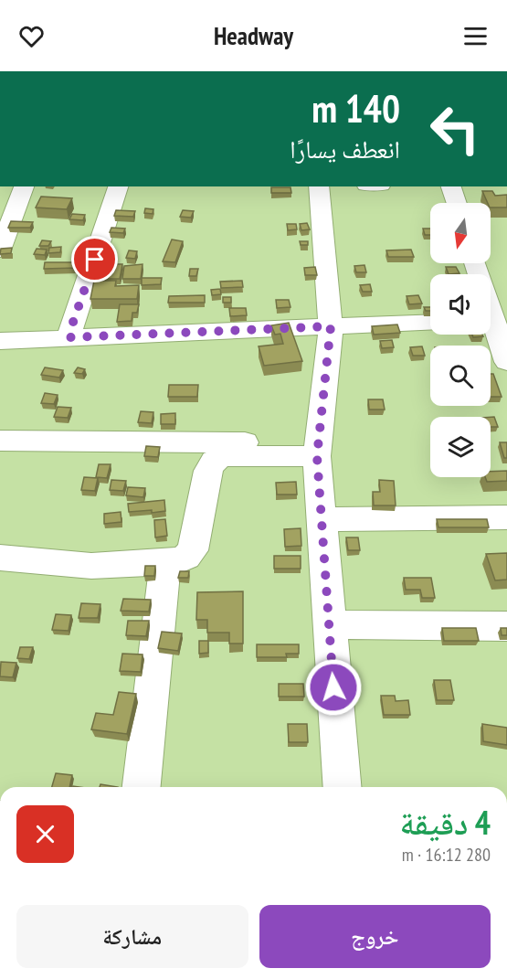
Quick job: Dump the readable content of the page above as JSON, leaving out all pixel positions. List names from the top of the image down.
{
  "north": "bottom",
  "page": {
    "header": "Headway",
    "turn": ["140 m", "انعطف يسارًا"],
    "heading": ["4 دقيقة", "280 m · 16:12"],
    "buttons": ["خروج", "مشاركة"]
  }
}
